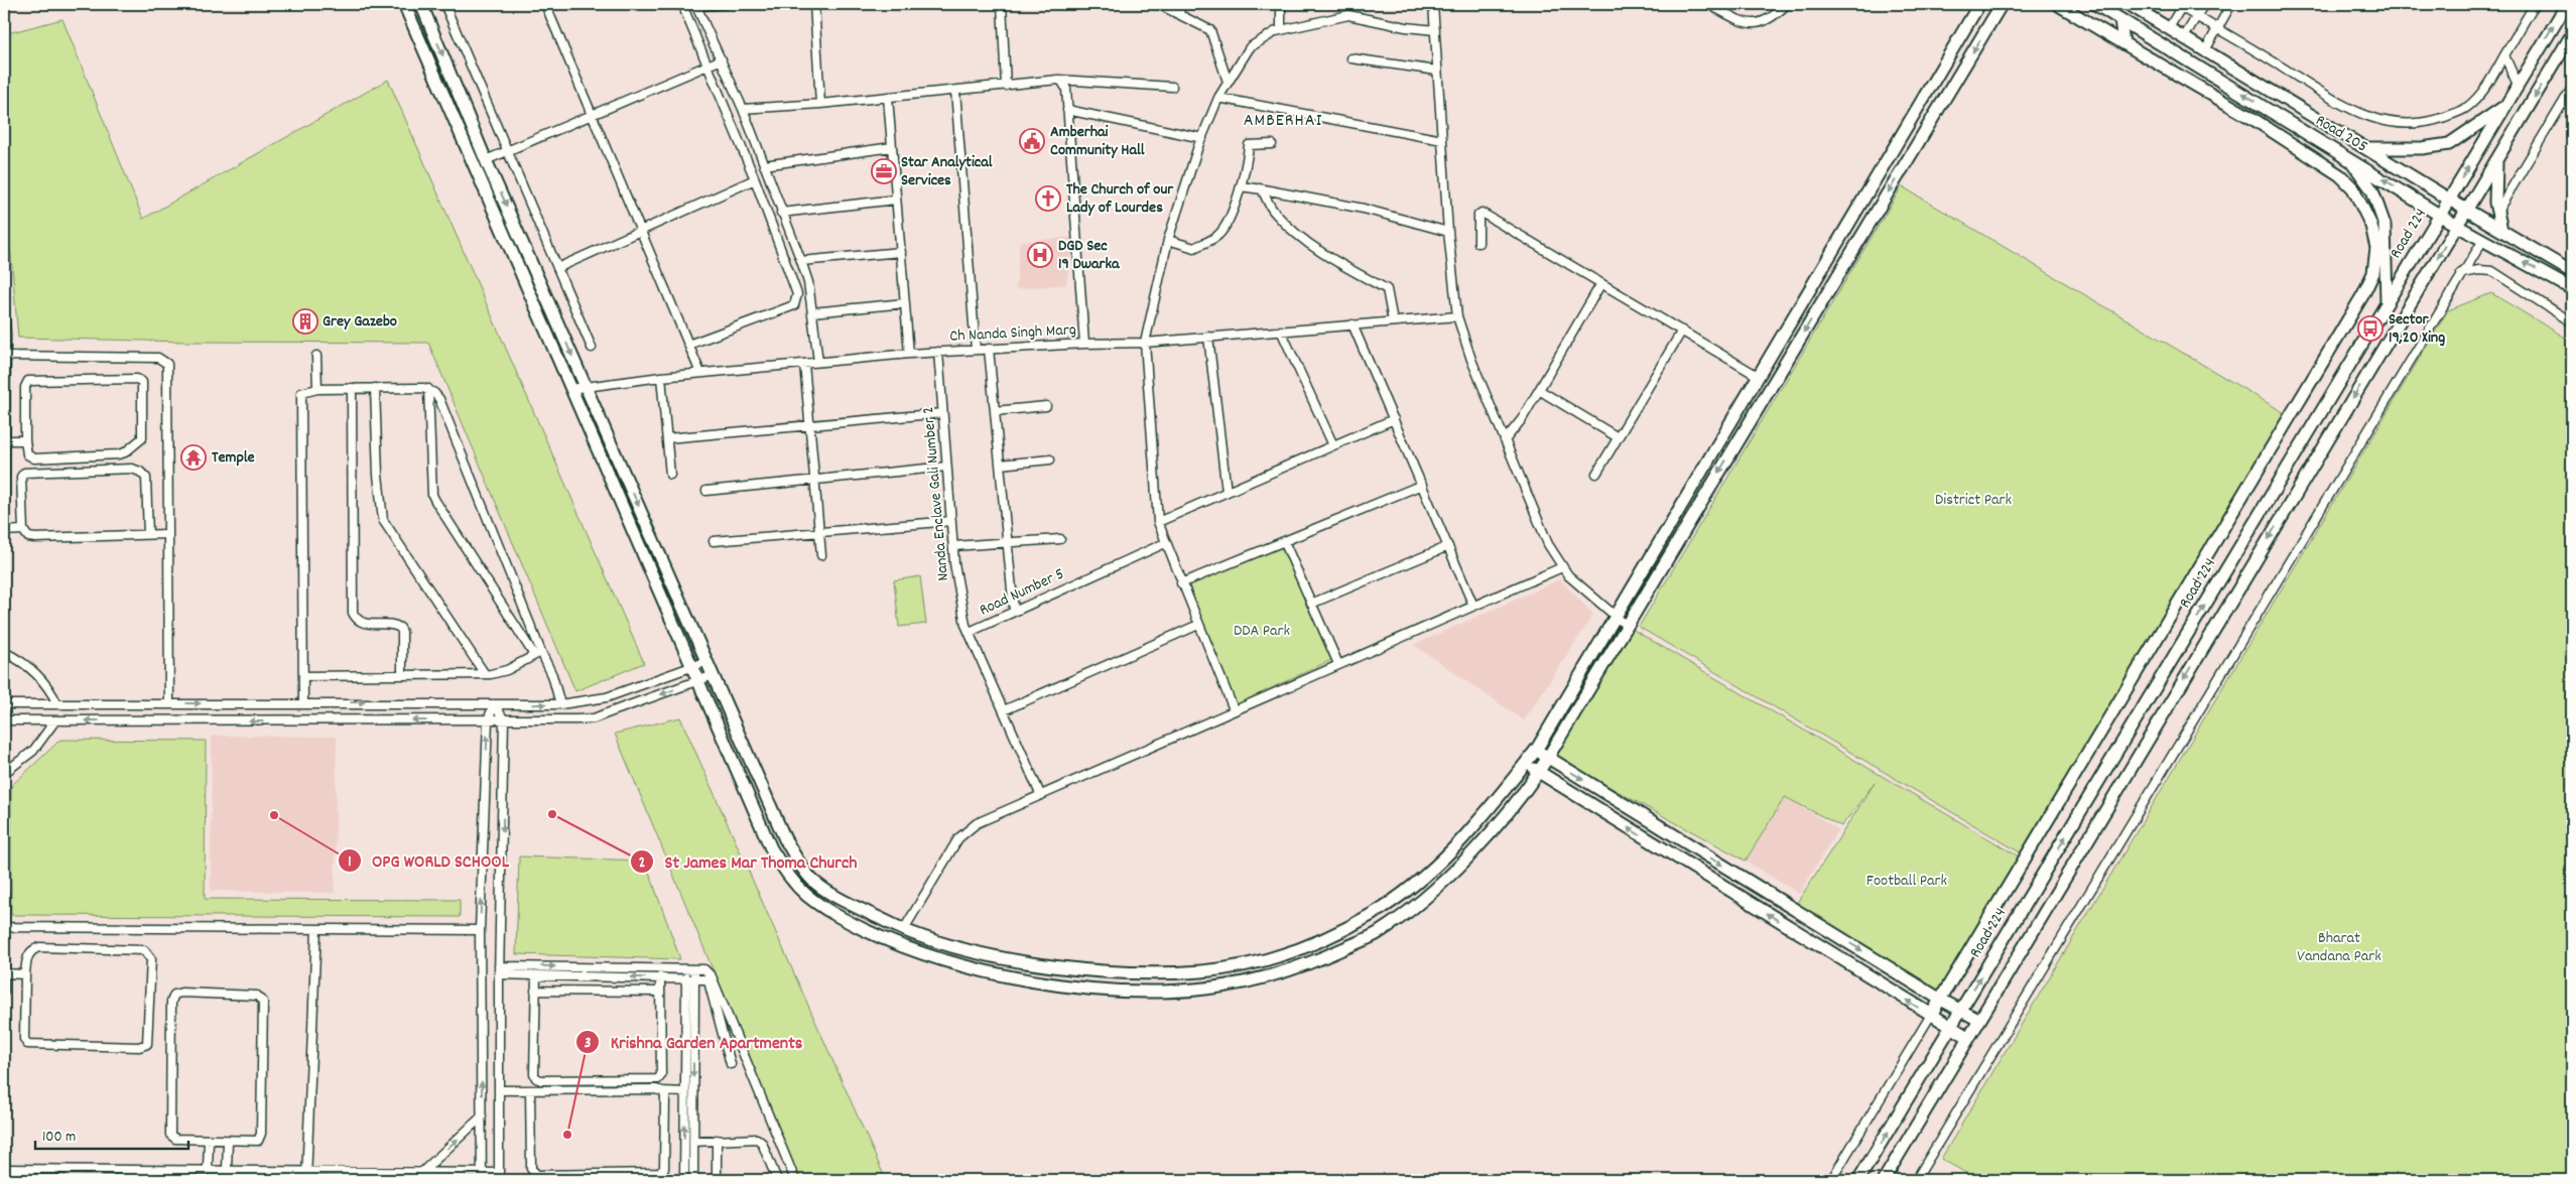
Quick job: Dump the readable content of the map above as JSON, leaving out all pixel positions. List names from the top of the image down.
{
  "streets": {
    "street": [
      "Road 205",
      "Road 224",
      "Ch Nanda Singh Marg",
      "Nanda Enclave Gali Number 2",
      "Road Number 5"
    ]
  },
  "crossings": [
    ["Road 205", "Road 224"],
    ["Ch Nanda Singh Marg", "Nanda Enclave Gali Number 2"],
    ["Nanda Enclave Gali Number 2", "Road Number 5"]
  ],
  "districts": ["AMBERHAI"],
  "parks": [
    "District Park",
    "DDA Park",
    "Football Park",
    "Bharat Vandana Park"
  ],
  "places": {
    "public building": ["Amberhai Community Hall"],
    "office": ["Star Analytical Services"],
    "church": ["The Church of our Lady of Lourdes"],
    "hospital": ["DGD Sec 19 Dwarka"],
    "building": ["Grey Gazebo"],
    "bus stop": ["Sector 19,20 Xing"],
    "temple": ["Temple"],
    "other": ["St James Mar Thoma Church", "OPG WORLD SCHOOL", "Krishna Garden Apartments"]
  },
  "scale_bar": "100 m"
}
